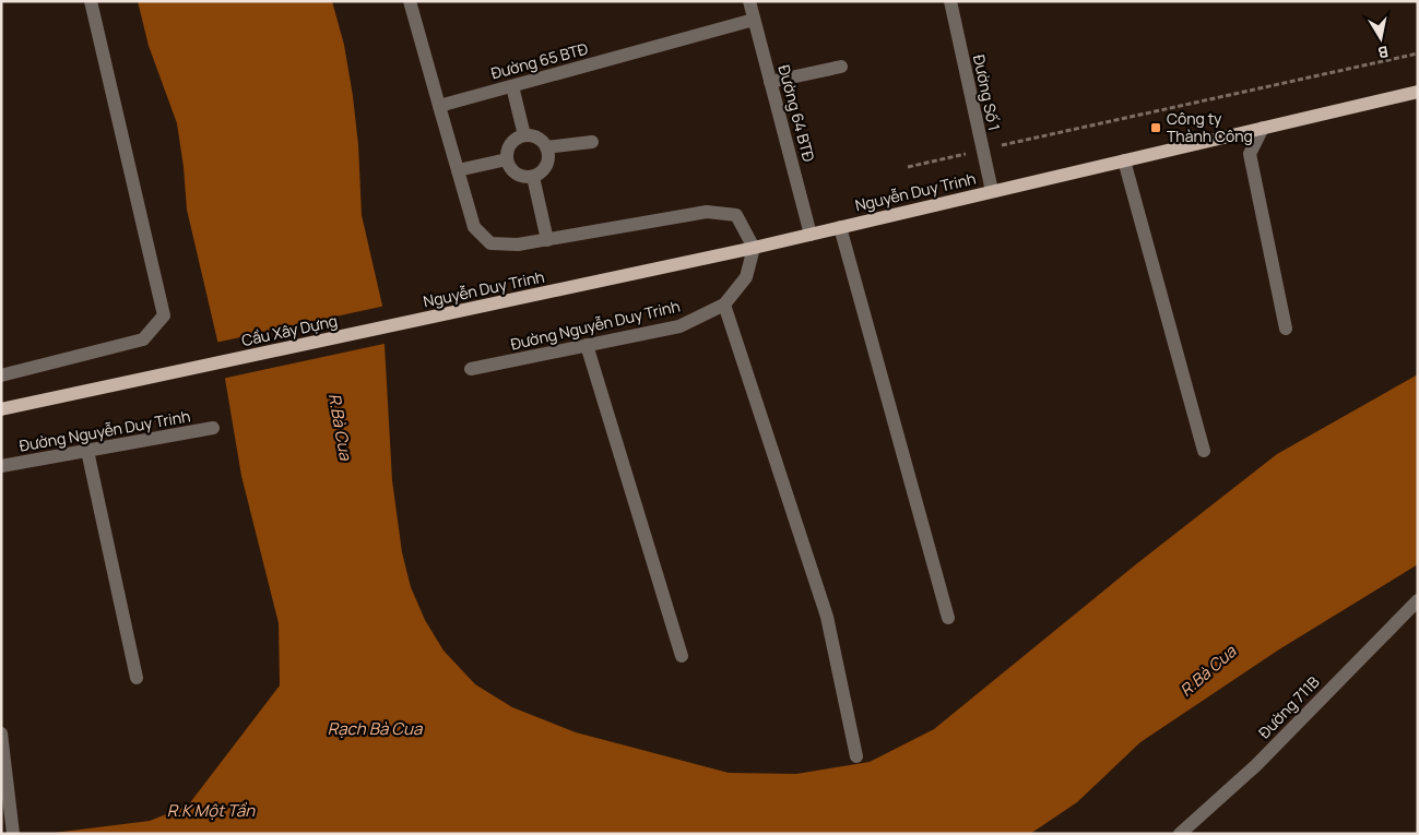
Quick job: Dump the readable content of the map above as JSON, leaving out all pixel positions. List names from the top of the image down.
{
  "streets": {
    "main road": ["Nguyễn Duy Trinh", "Cầu Xây Dựng"],
    "street": [
      "Đường 65 BTĐ",
      "Đường Số 1",
      "Đường 64 BTĐ",
      "Đường Nguyễn Duy Trinh",
      "Đường 711B"
    ]
  },
  "crossings": [
    ["Đường 65 BTĐ", "Đường 64 BTĐ"],
    ["Đường Số 1", "Nguyễn Duy Trinh"],
    ["Đường 64 BTĐ", "Nguyễn Duy Trinh"],
    ["Nguyễn Duy Trinh", "Đường Nguyễn Duy Trinh"],
    ["Nguyễn Duy Trinh", "Cầu Xây Dựng"]
  ],
  "water": ["R.Bà Cua", "Rạch Bà Cua", "R.K Một Tần"],
  "places": {
    "transit": ["Công ty Thành Công"]
  },
  "north": "bottom"
}
